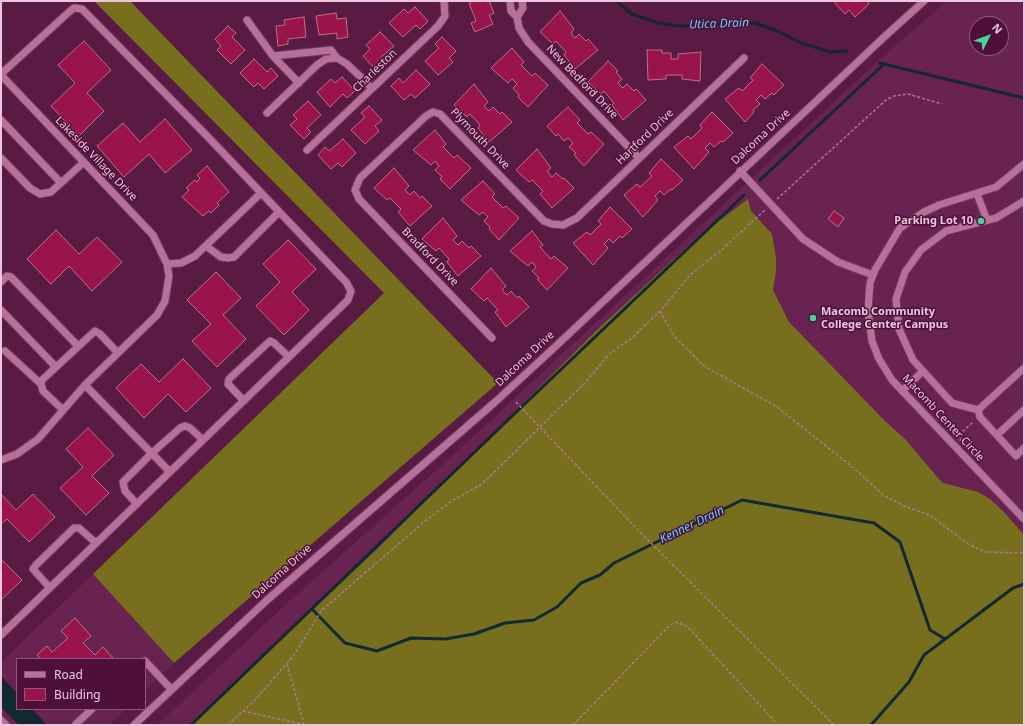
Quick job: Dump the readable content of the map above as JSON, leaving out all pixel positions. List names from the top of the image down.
{
  "streets": {
    "street": [
      "Charleston",
      "New Bedford Drive",
      "Hartford Drive",
      "Dalcoma Drive",
      "Plymouth Drive",
      "Lakeside Village Drive",
      "Bradford Drive",
      "Macomb Center Circle"
    ]
  },
  "crossings": [
    ["New Bedford Drive", "Hartford Drive"],
    ["Hartford Drive", "Plymouth Drive"],
    ["Plymouth Drive", "Bradford Drive"]
  ],
  "water": ["Utica Drain", "Kenner Drain"],
  "places": ["Parking Lot 10", "Macomb Community College Center Campus"],
  "legend": ["Road", "Building"],
  "north": "top right"
}
